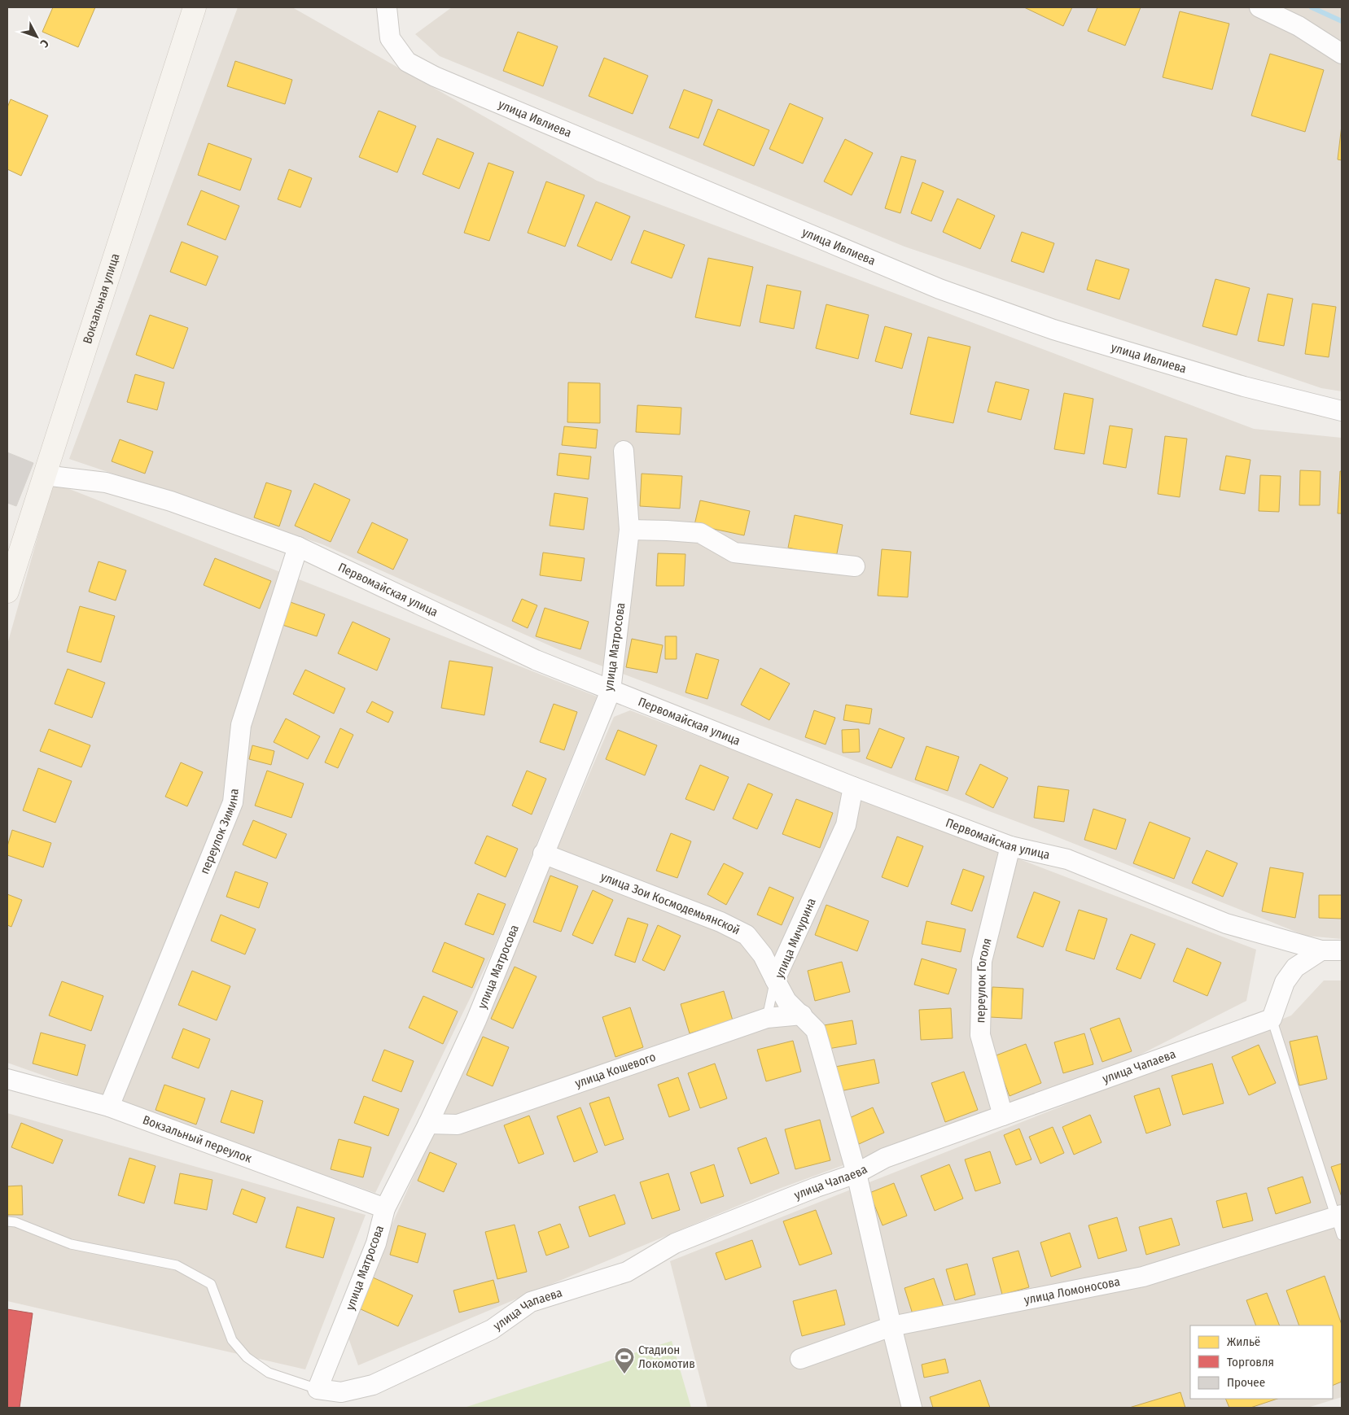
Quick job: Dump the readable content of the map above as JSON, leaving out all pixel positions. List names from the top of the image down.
{
  "streets": {
    "street": [
      "улица Ивлиева",
      "Вокзальная улица",
      "Первомайская улица",
      "улица Матросова",
      "переулок Зимина",
      "улица Зои Космодемьянской",
      "улица Мичурина",
      "переулок Гоголя",
      "улица Чапаева",
      "улица Кошевого",
      "Вокзальный переулок",
      "улица Ломоносова"
    ]
  },
  "crossings": [
    ["Вокзальная улица", "Первомайская улица"],
    ["Первомайская улица", "улица Матросова"],
    ["Первомайская улица", "переулок Зимина"],
    ["Первомайская улица", "улица Мичурина"],
    ["Первомайская улица", "переулок Гоголя"],
    ["улица Матросова", "улица Зои Космодемьянской"],
    ["улица Матросова", "улица Чапаева"],
    ["улица Матросова", "улица Кошевого"],
    ["улица Матросова", "Вокзальный переулок"],
    ["переулок Зимина", "Вокзальный переулок"],
    ["улица Зои Космодемьянской", "улица Мичурина"],
    ["улица Мичурина", "улица Чапаева"],
    ["улица Мичурина", "улица Кошевого"],
    ["улица Мичурина", "улица Ломоносова"],
    ["переулок Гоголя", "улица Чапаева"]
  ],
  "places": {
    "sports": ["Стадион Локомотив"]
  },
  "legend": ["Жильё", "Торговля", "Прочее"],
  "north": "bottom right"
}
